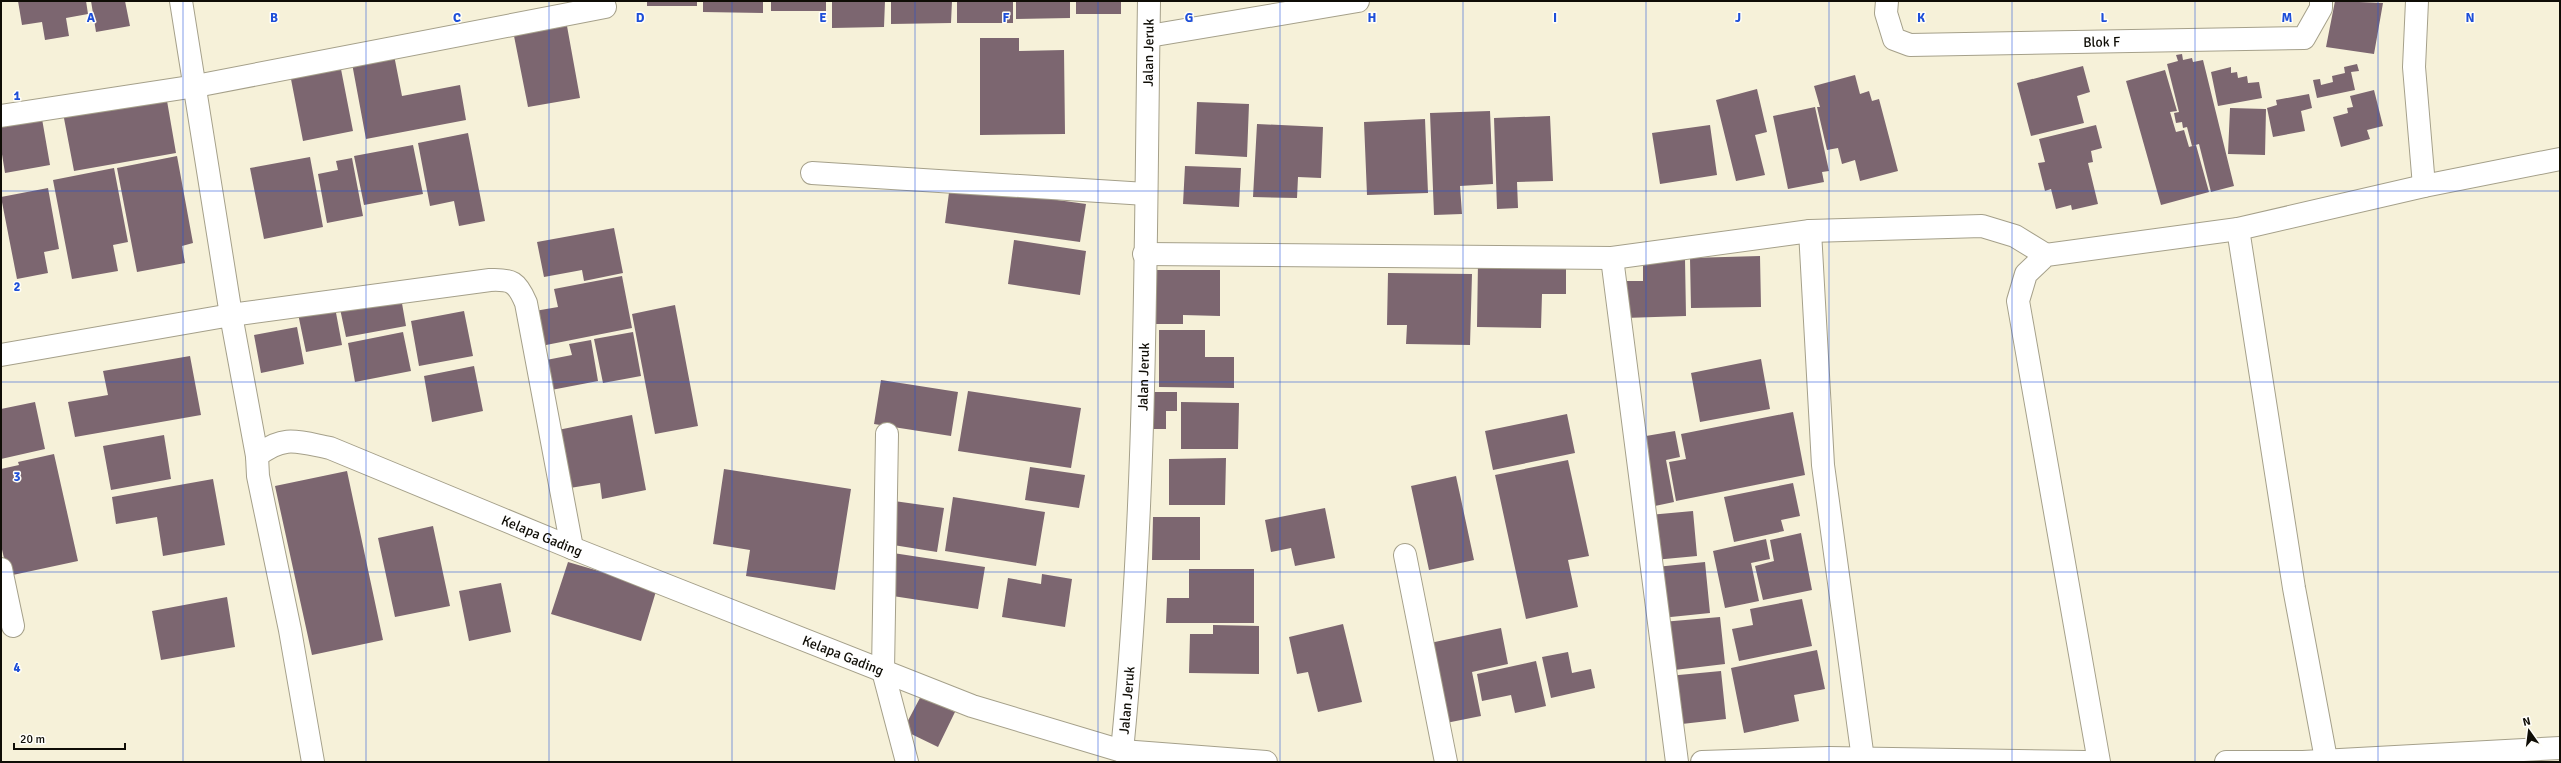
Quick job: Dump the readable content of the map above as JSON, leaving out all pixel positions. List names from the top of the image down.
{
  "streets": {
    "street": ["Blok F", "Jalan Jeruk", "Kelapa Gading"]
  },
  "crossings": [
    ["Jalan Jeruk", "Kelapa Gading"]
  ],
  "scale_bar": "20 m",
  "north": "top",
  "grid": {
    "columns": [
      "A",
      "B",
      "C",
      "D",
      "E",
      "F",
      "G",
      "H",
      "I",
      "J",
      "K",
      "L",
      "M",
      "N"
    ],
    "rows": [
      "1",
      "2",
      "3",
      "4"
    ]
  }
}
